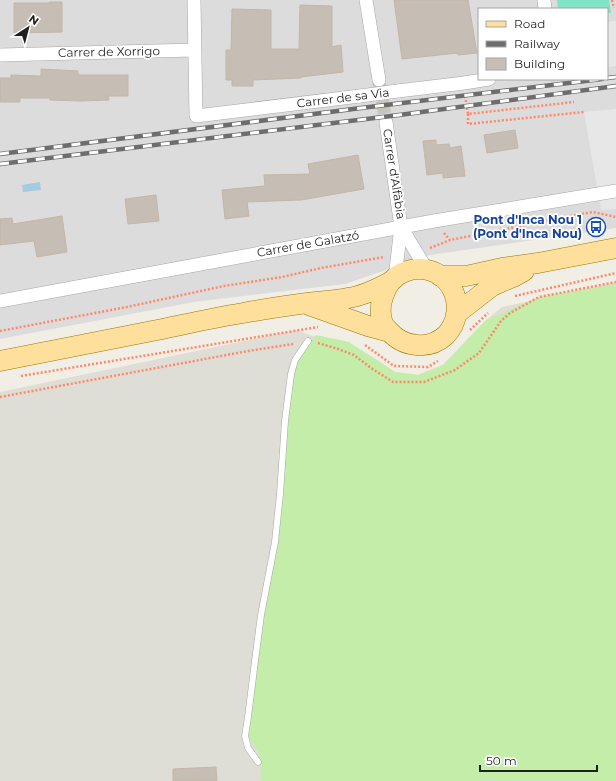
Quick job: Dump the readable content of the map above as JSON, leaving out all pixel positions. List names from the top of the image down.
{
  "streets": {
    "street": [
      "Carrer de Xorrigo",
      "Carrer de sa Via",
      "Carrer d'Alfàbia",
      "Carrer de Galatzó"
    ]
  },
  "crossings": [
    ["Carrer de Xorrigo", "Carrer de sa Via"],
    ["Carrer d'Alfàbia", "Carrer de Galatzó"]
  ],
  "places": {
    "bus stop": ["Pont d'Inca Nou 1 (Pont d'Inca Nou)"]
  },
  "legend": ["Road", "Railway", "Building"],
  "scale_bar": "50 m",
  "north": "top right"
}
